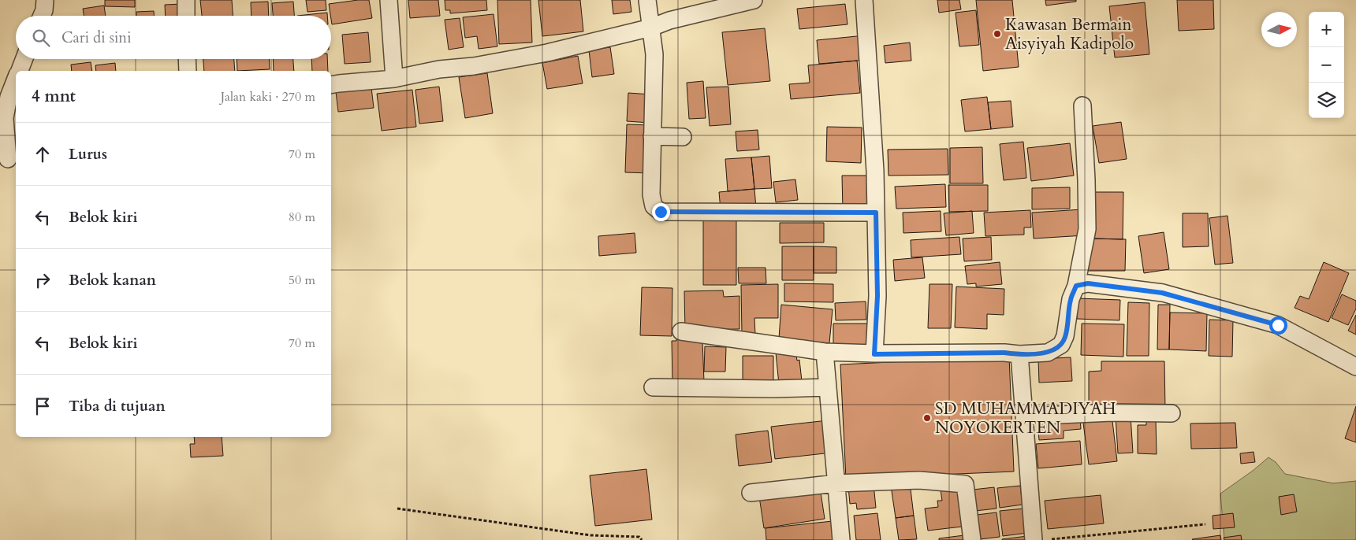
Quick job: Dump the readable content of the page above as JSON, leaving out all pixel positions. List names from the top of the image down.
{
  "places": ["Kawasan Bermain Aisyiyah Kadipolo", "SD MUHAMMADIYAH NOYOKERTEN"],
  "north": "right",
  "page": {
    "map_buttons": ["+", "−"],
    "search": "Cari di sini",
    "heading": ["4 mnt", "Jalan kaki · 270 m"],
    "list": [
      ["Lurus", "70 m"],
      ["Belok kiri", "80 m"],
      ["Belok kanan", "50 m"],
      ["Belok kiri", "70 m"],
      "Tiba di tujuan"
    ]
  }
}
